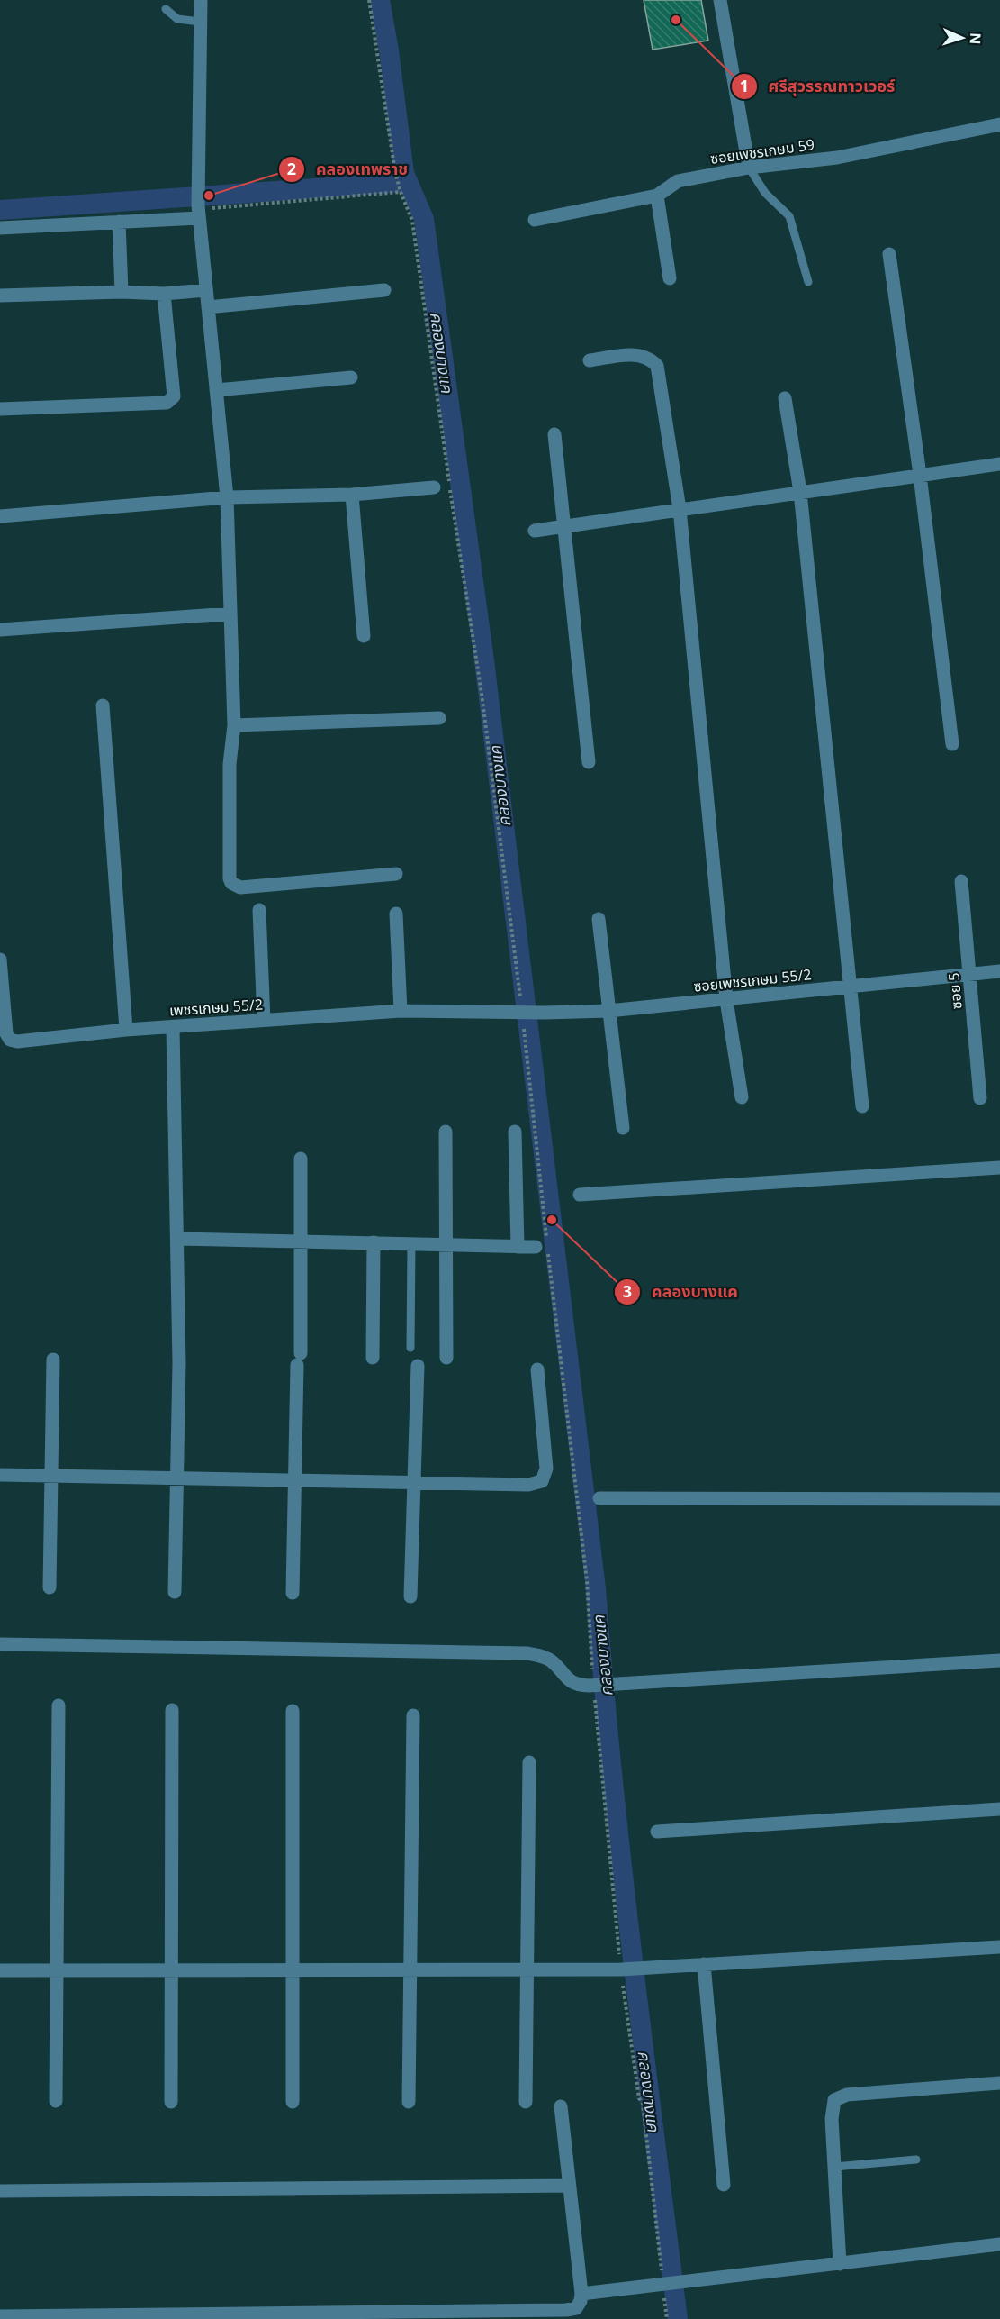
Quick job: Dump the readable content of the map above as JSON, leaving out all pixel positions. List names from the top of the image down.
{
  "streets": {
    "street": [
      "ซอยเพชรเกษม 59",
      "ซอยเพชรเกษม 55/2",
      "ซอย 5",
      "เพชรเกษม 55/2"
    ]
  },
  "crossings": [
    ["ซอยเพชรเกษม 55/2", "ซอย 5"],
    ["ซอยเพชรเกษม 55/2", "เพชรเกษม 55/2"]
  ],
  "water": ["คลองบางแค"],
  "places": ["ศรีสุวรรณทาวเวอร์", "คลองเทพราช", "คลองบางแค"],
  "north": "right"
}
